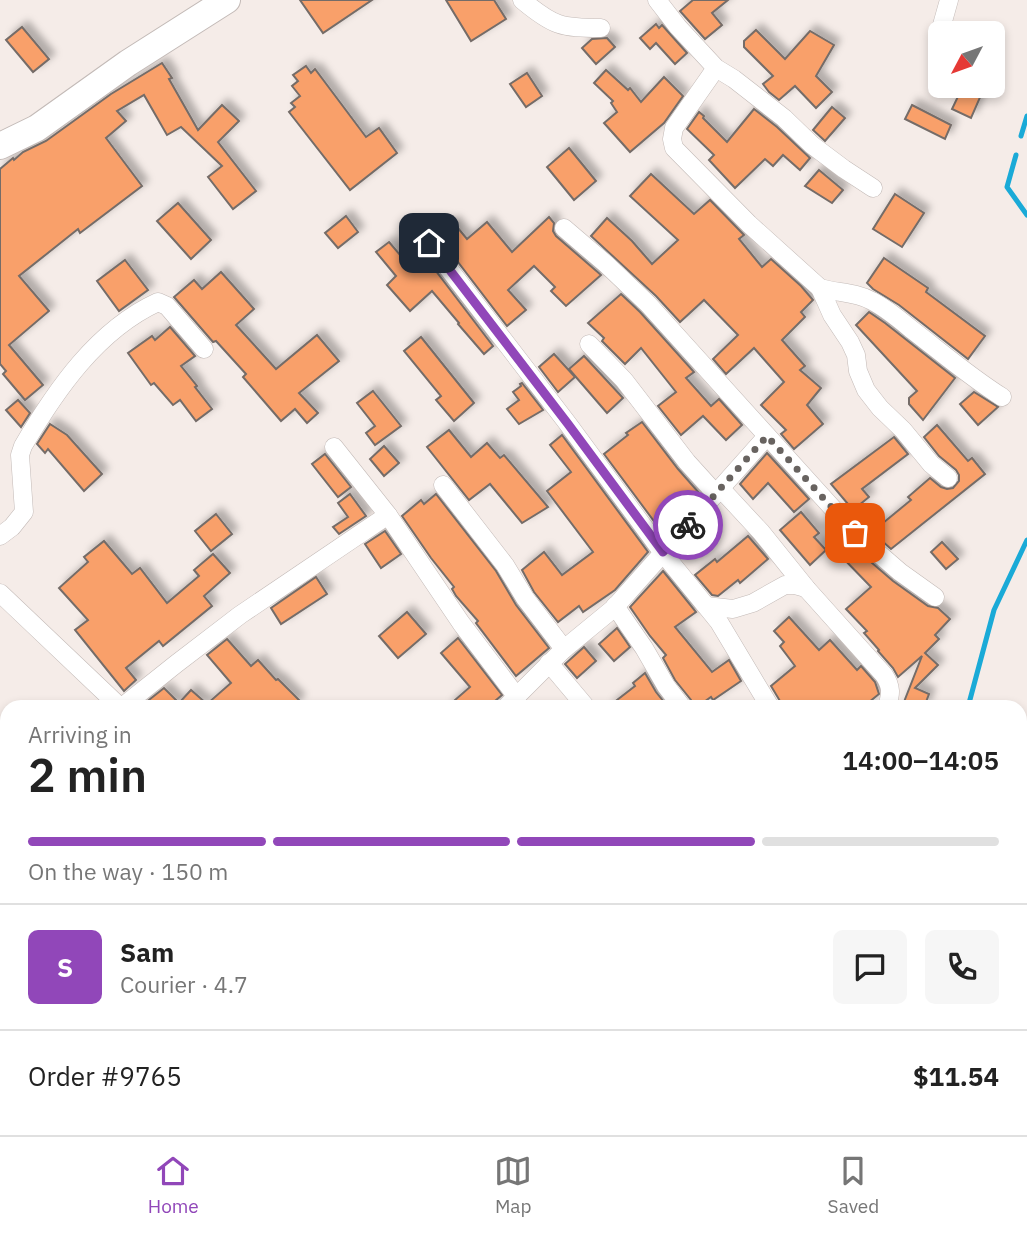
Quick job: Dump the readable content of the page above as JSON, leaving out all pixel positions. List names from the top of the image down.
{
  "north": "bottom left",
  "page": {
    "heading": ["2 min", "Arriving in", "14:00–14:05"],
    "panel": [
      "Sam",
      "Courier · 4.7",
      "Order #9765",
      "$11.54"
    ],
    "bar": "On the way · 150 m",
    "round": "S",
    "tabs": ["Home", "Map", "Saved"]
  }
}
